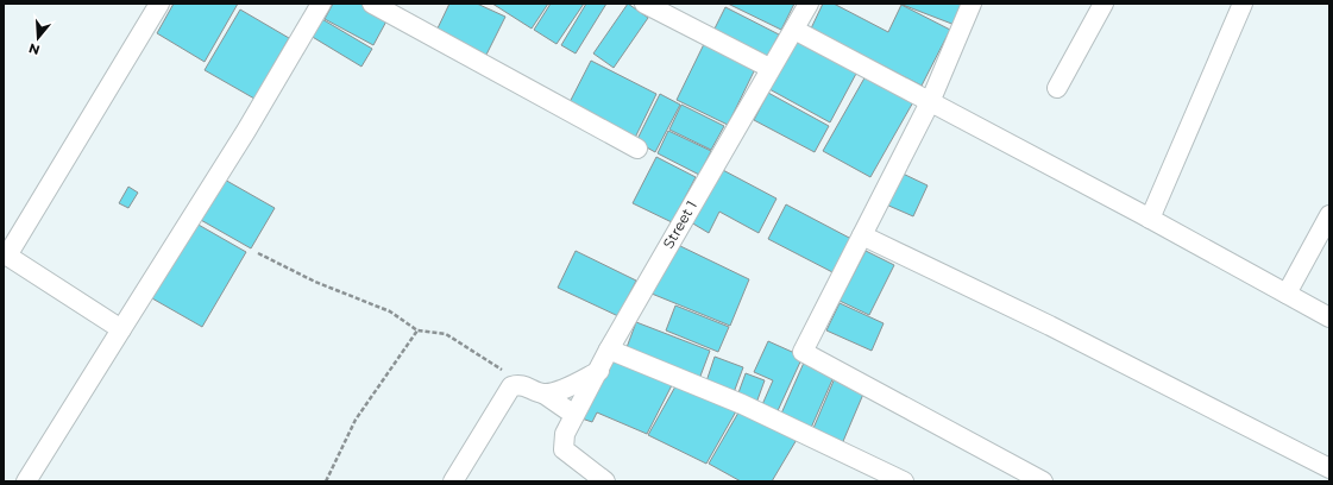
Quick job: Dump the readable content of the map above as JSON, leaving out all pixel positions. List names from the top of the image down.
{
  "streets": {
    "street": ["Street 1"]
  },
  "north": "bottom"
}
